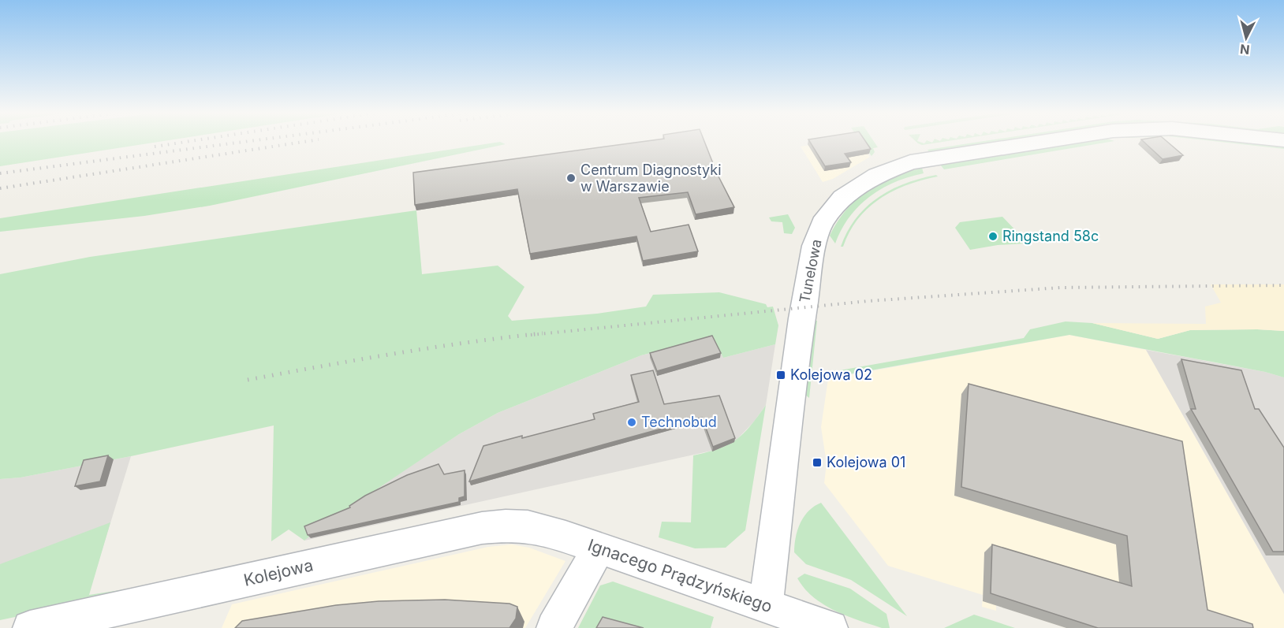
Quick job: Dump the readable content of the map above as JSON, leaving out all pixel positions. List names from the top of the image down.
{
  "streets": {
    "street": ["Tunelowa", "Kolejowa", "Ignacego Prądzyńskiego"]
  },
  "crossings": [
    ["Tunelowa", "Ignacego Prądzyńskiego"],
    ["Kolejowa", "Ignacego Prądzyńskiego"]
  ],
  "places": {
    "other": ["Centrum Diagnostyki w Warszawie", "Ringstand 58c", "Technobud"],
    "transit": ["Kolejowa 02", "Kolejowa 01"]
  },
  "north": "bottom"
}
